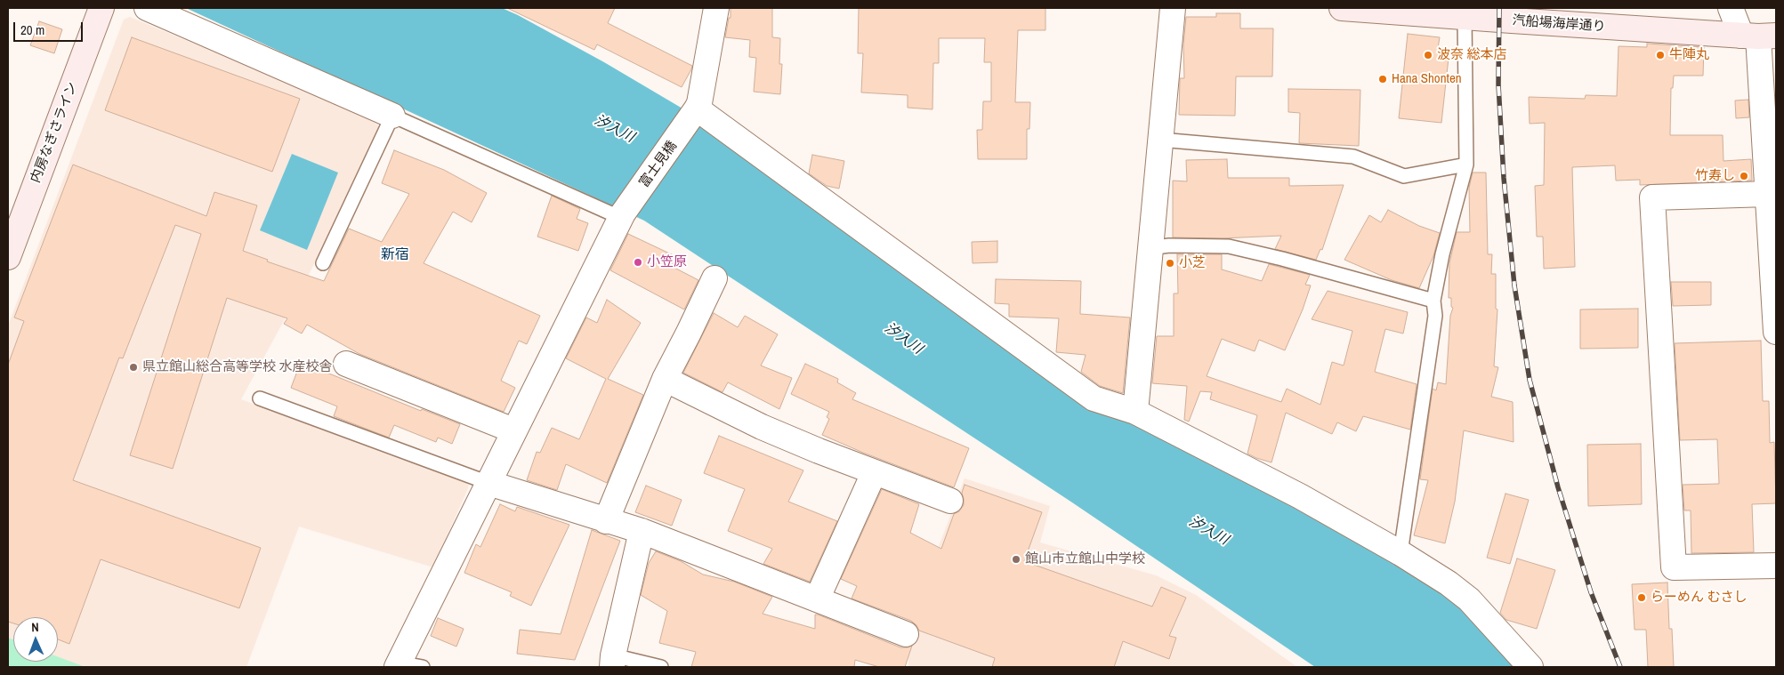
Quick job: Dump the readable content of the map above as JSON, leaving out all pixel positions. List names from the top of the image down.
{
  "streets": {
    "street": ["汽船場海岸通り", "内房なぎさライン", "富士見橋"]
  },
  "districts": ["新宿"],
  "water": ["汐入川"],
  "places": [
    "波奈 総本店",
    "牛陣丸",
    "Hana Shonten",
    "竹寿し",
    "小笠原",
    "小芝",
    "県立館山総合高等学校 水産校舎",
    "館山市立館山中学校",
    "らーめん むさし"
  ],
  "scale_bar": "20 m",
  "north": "top"
}
